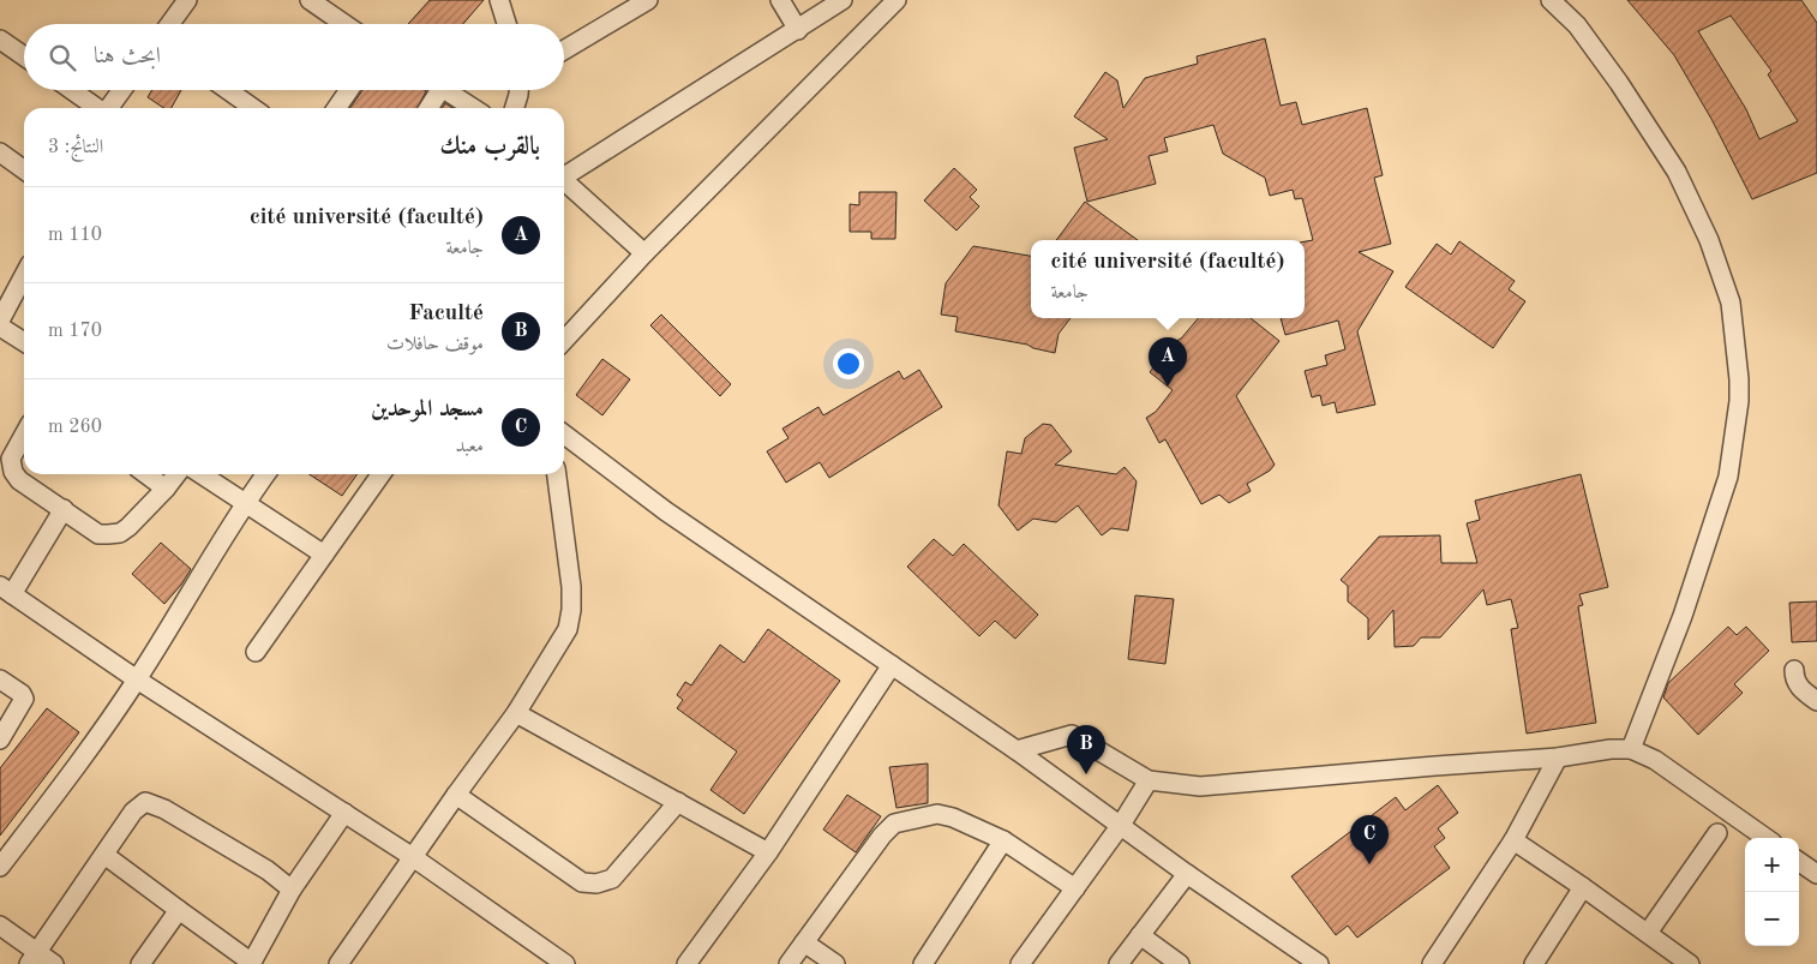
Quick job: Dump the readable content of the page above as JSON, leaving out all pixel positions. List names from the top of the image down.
{
  "page": {
    "search": "ابحث هنا",
    "heading": ["بالقرب منك", "النتائج: 3"],
    "list": [
      {
        "mark": "A",
        "name": "cité université (faculté)",
        "note": "جامعة",
        "value": "110 m"
      },
      {
        "mark": "B",
        "name": "Faculté",
        "note": "موقف حافلات",
        "value": "170 m"
      },
      {
        "mark": "C",
        "name": "مسجد الموحدين",
        "note": "معبد",
        "value": "260 m"
      }
    ],
    "popup": ["cité université (faculté)", "جامعة"],
    "pins": ["A", "B", "C"],
    "map_buttons": ["+", "−"]
  }
}
